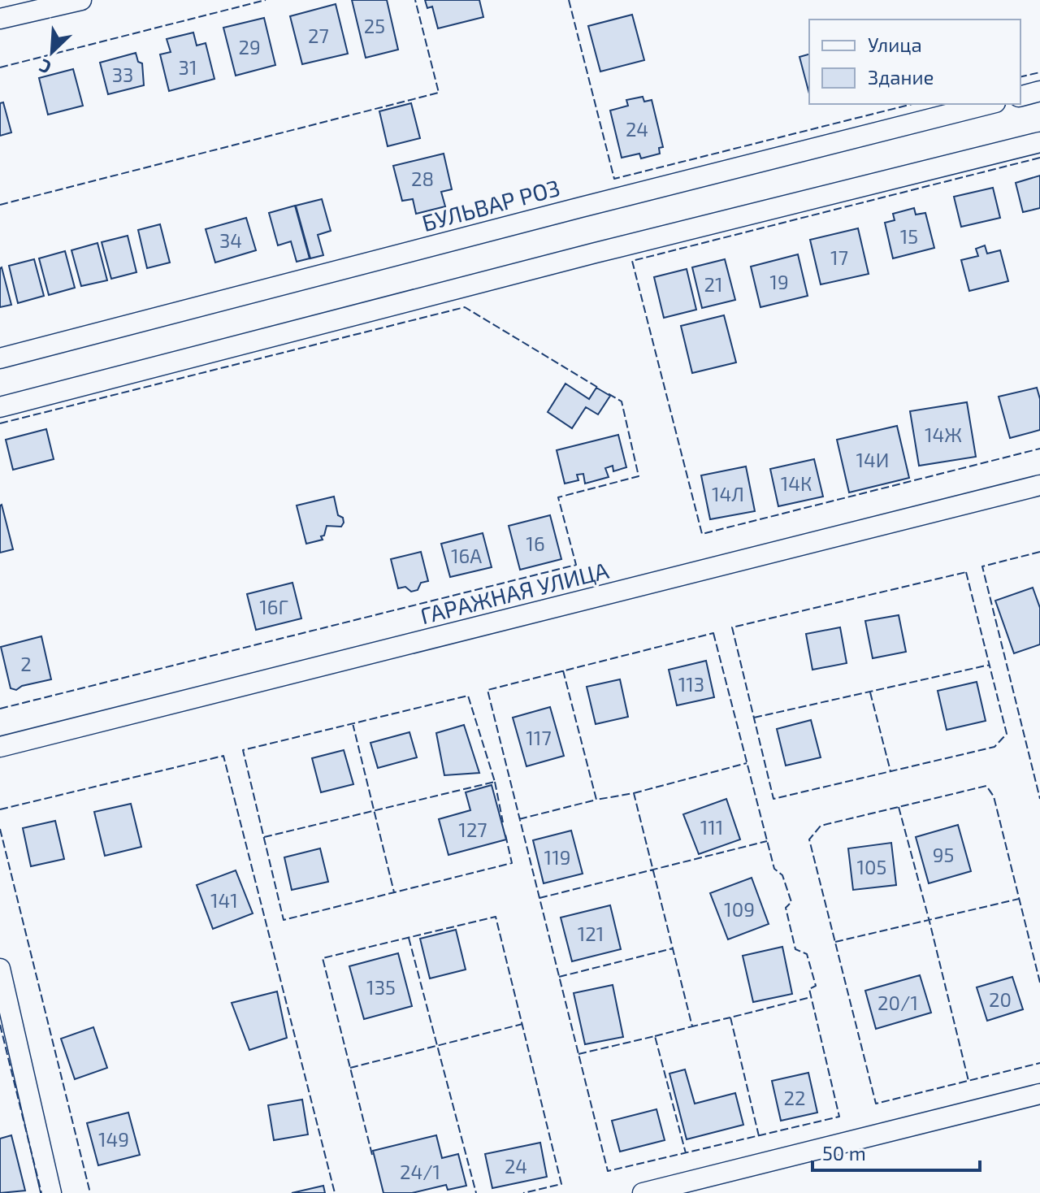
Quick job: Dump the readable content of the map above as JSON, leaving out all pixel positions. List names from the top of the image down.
{
  "streets": {
    "street": ["БУЛЬВАР РОЗ", "ГАРАЖНАЯ УЛИЦА"]
  },
  "house_numbers": [
    "25",
    "27",
    "29",
    "31",
    "33",
    "24",
    "28",
    "15",
    "34",
    "17",
    "19",
    "21",
    "14Ж",
    "14И",
    "14К",
    "14Л",
    "16",
    "16А",
    "16Г",
    "2",
    "113",
    "117",
    "111",
    "127",
    "95",
    "119",
    "105",
    "141",
    "109",
    "121",
    "135",
    "20",
    "20/1",
    "22",
    "149",
    "24",
    "24/1"
  ],
  "legend": ["Улица", "Здание"],
  "scale_bar": "50 m",
  "north": "bottom left"
}
